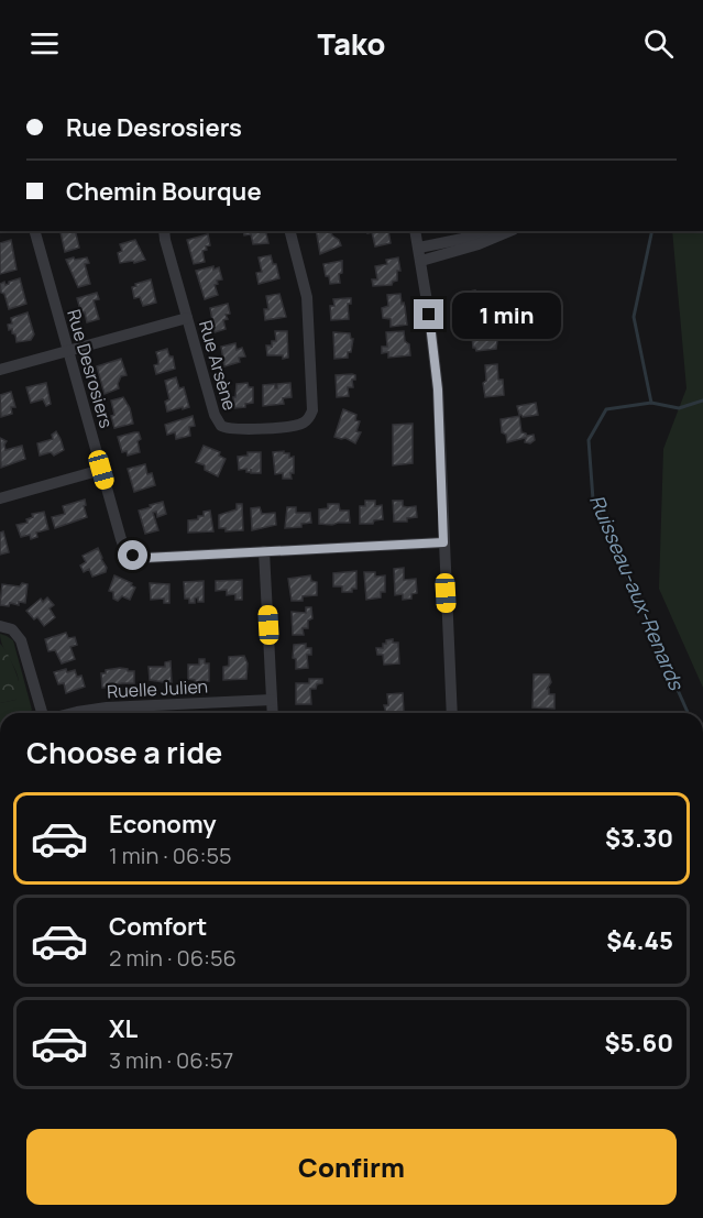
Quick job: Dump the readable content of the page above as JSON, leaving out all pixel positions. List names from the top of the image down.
{
  "streets": {
    "street": ["Rue Arsène", "Rue Desrosiers", "Ruelle Julien"]
  },
  "water": ["Ruisseau-aux-Renards"],
  "page": {
    "header": "Tako",
    "banner": ["Rue Desrosiers", "Chemin Bourque"],
    "bubble": "1 min",
    "heading": "Choose a ride",
    "list": [
      {
        "name": "Economy",
        "note": "1 min · 06:55",
        "value": "$3.30"
      },
      {
        "name": "Comfort",
        "note": "2 min · 06:56",
        "value": "$4.45"
      },
      {
        "name": "XL",
        "note": "3 min · 06:57",
        "value": "$5.60"
      }
    ],
    "buttons": "Confirm"
  }
}
